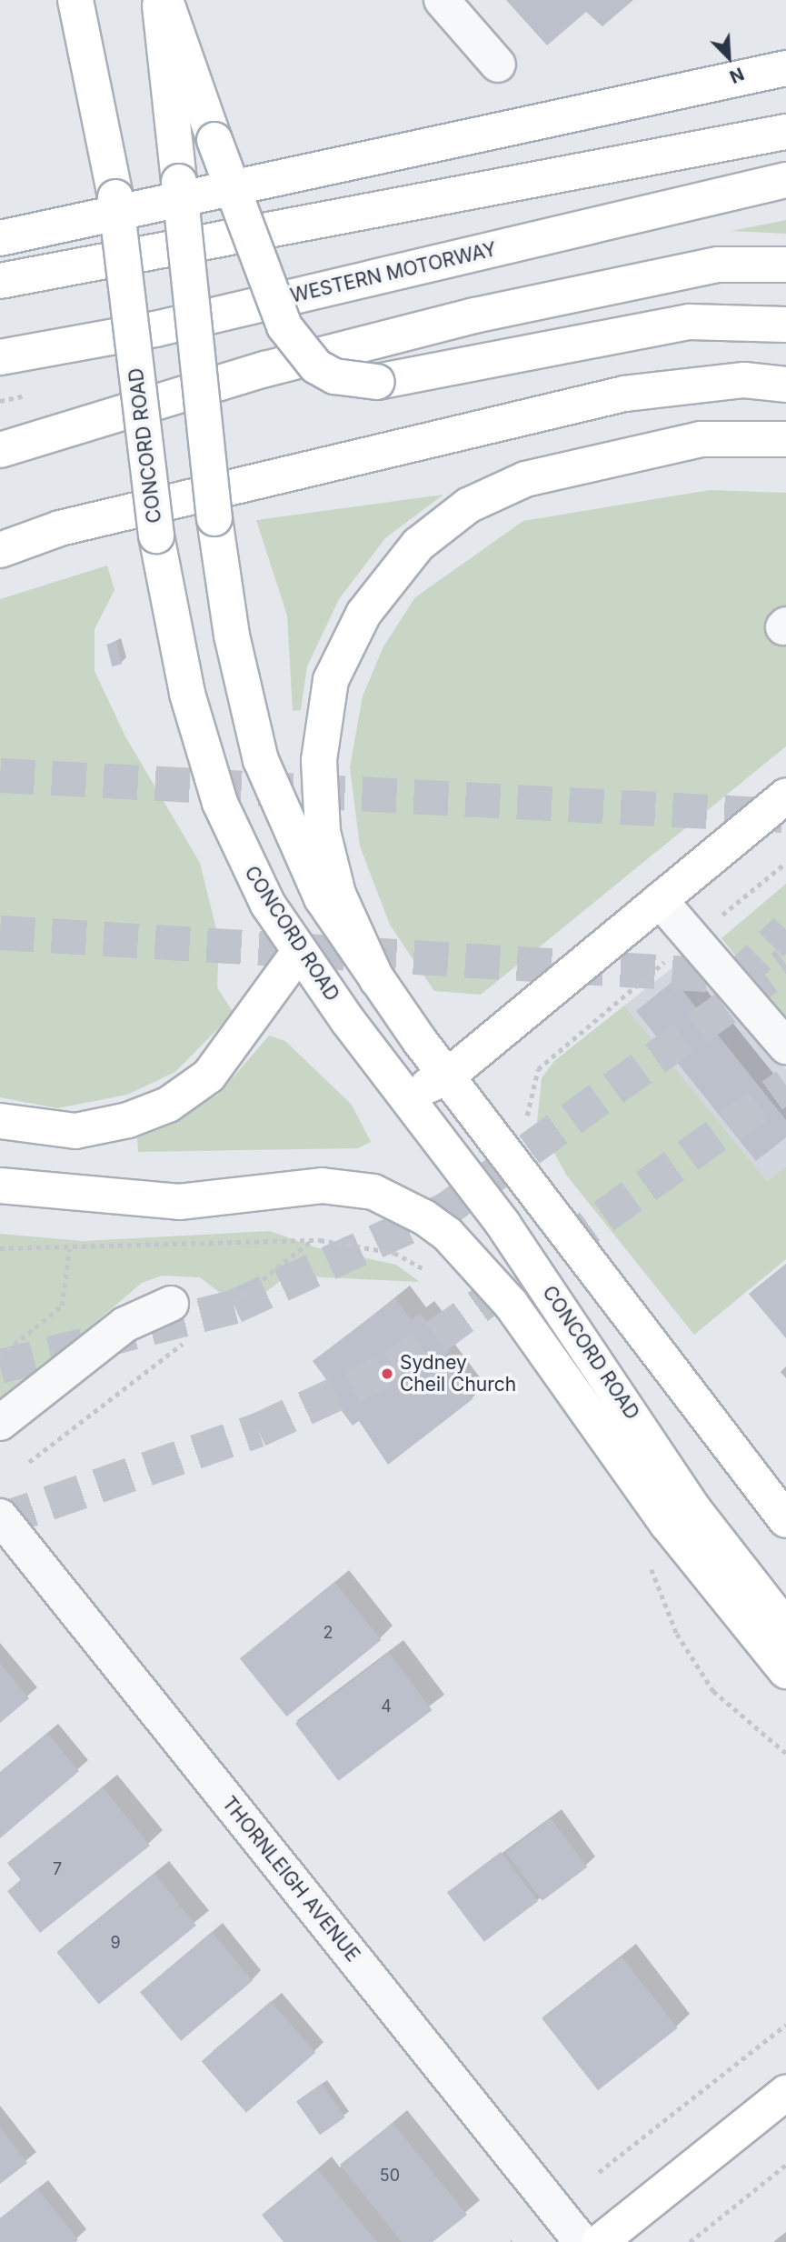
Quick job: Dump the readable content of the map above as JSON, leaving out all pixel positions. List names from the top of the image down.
{
  "streets": {
    "main road": ["WESTERN MOTORWAY", "CONCORD ROAD"],
    "street": ["THORNLEIGH AVENUE"]
  },
  "places": ["Sydney Cheil Church"],
  "house_numbers": [
    "2",
    "4",
    "7",
    "9",
    "50"
  ],
  "north": "bottom right"
}
